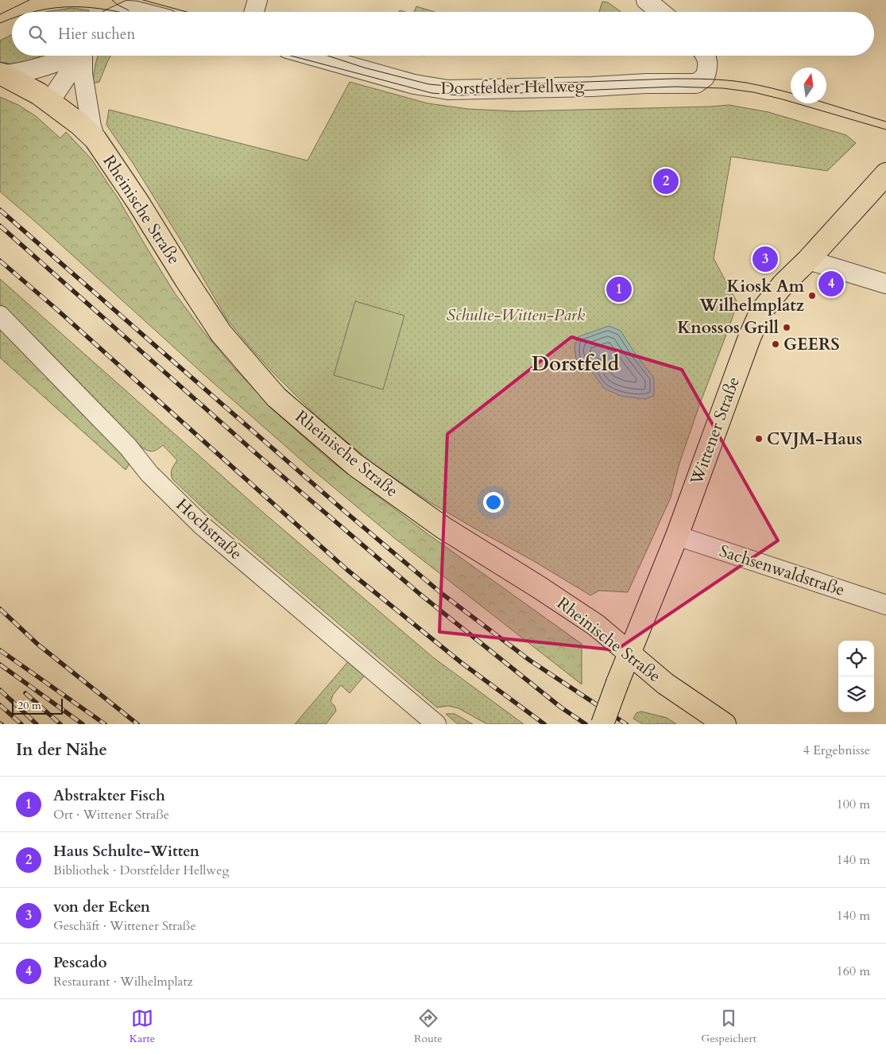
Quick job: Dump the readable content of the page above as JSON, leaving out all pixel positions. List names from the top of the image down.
{
  "streets": {
    "main road": ["Rheinische Straße", "Wittener Straße"],
    "street": ["Dorstfelder Hellweg", "Hochstraße", "Sachsenwaldstraße"]
  },
  "crossings": [
    ["Rheinische Straße", "Wittener Straße"],
    ["Wittener Straße", "Sachsenwaldstraße"]
  ],
  "districts": ["Dorstfeld"],
  "parks": ["Schulte-Witten-Park"],
  "places": [
    "Kiosk Am Wilhelmplatz",
    "Knossos Grill",
    "GEERS",
    "CVJM-Haus"
  ],
  "scale_bar": "20 m",
  "north": "top",
  "page": {
    "search": "Hier suchen",
    "pins": [
      "2",
      "3",
      "4",
      "1"
    ],
    "scale": "20 m",
    "heading": ["In der Nähe", "4 Ergebnisse"],
    "list": [
      {
        "mark": "1",
        "name": "Abstrakter Fisch",
        "note": "Ort · Wittener Straße",
        "value": "100 m"
      },
      {
        "mark": "2",
        "name": "Haus Schulte-Witten",
        "note": "Bibliothek · Dorstfelder Hellweg",
        "value": "140 m"
      },
      {
        "mark": "3",
        "name": "von der Ecken",
        "note": "Geschäft · Wittener Straße",
        "value": "140 m"
      },
      {
        "mark": "4",
        "name": "Pescado",
        "note": "Restaurant · Wilhelmplatz",
        "value": "160 m"
      }
    ],
    "nav": ["Karte", "Route", "Gespeichert"]
  }
}
